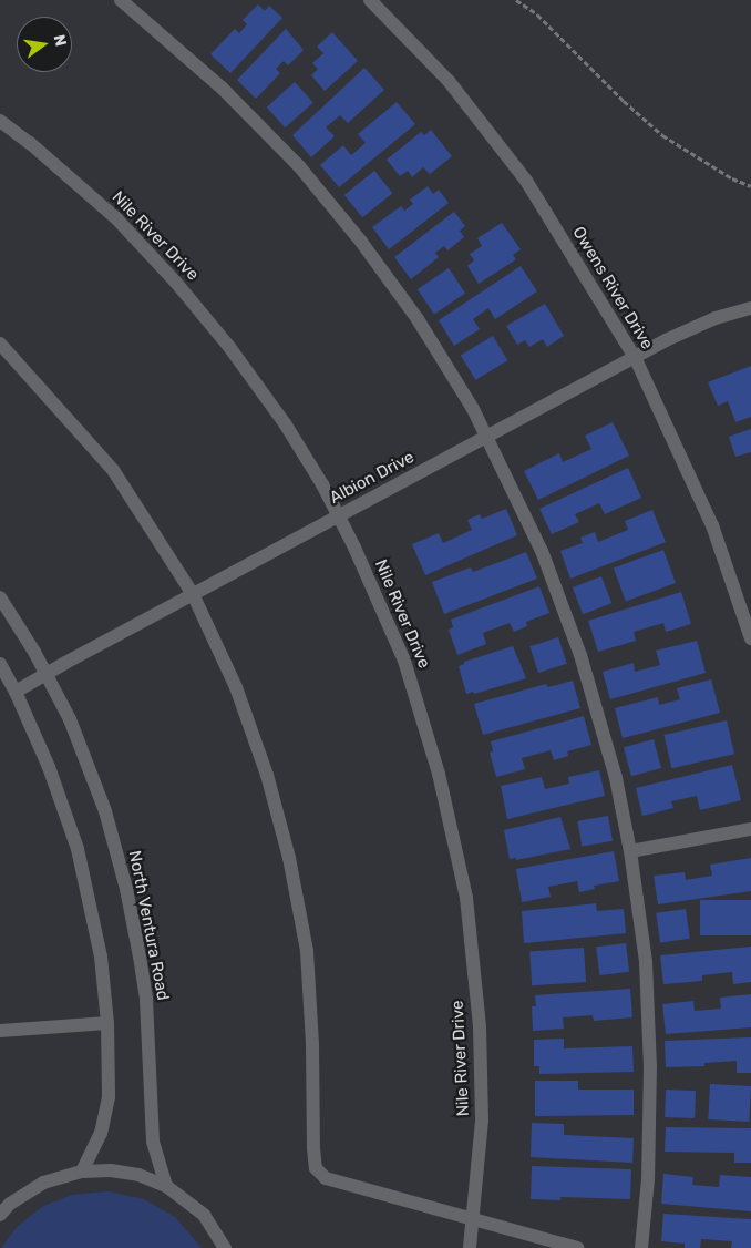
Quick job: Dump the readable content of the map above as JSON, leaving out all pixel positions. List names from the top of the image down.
{
  "streets": {
    "street": [
      "Nile River Drive",
      "Owens River Drive",
      "Albion Drive",
      "North Ventura Road"
    ]
  },
  "crossings": [
    ["Nile River Drive", "Albion Drive"],
    ["Owens River Drive", "Albion Drive"],
    ["Albion Drive", "North Ventura Road"]
  ],
  "north": "right"
}
